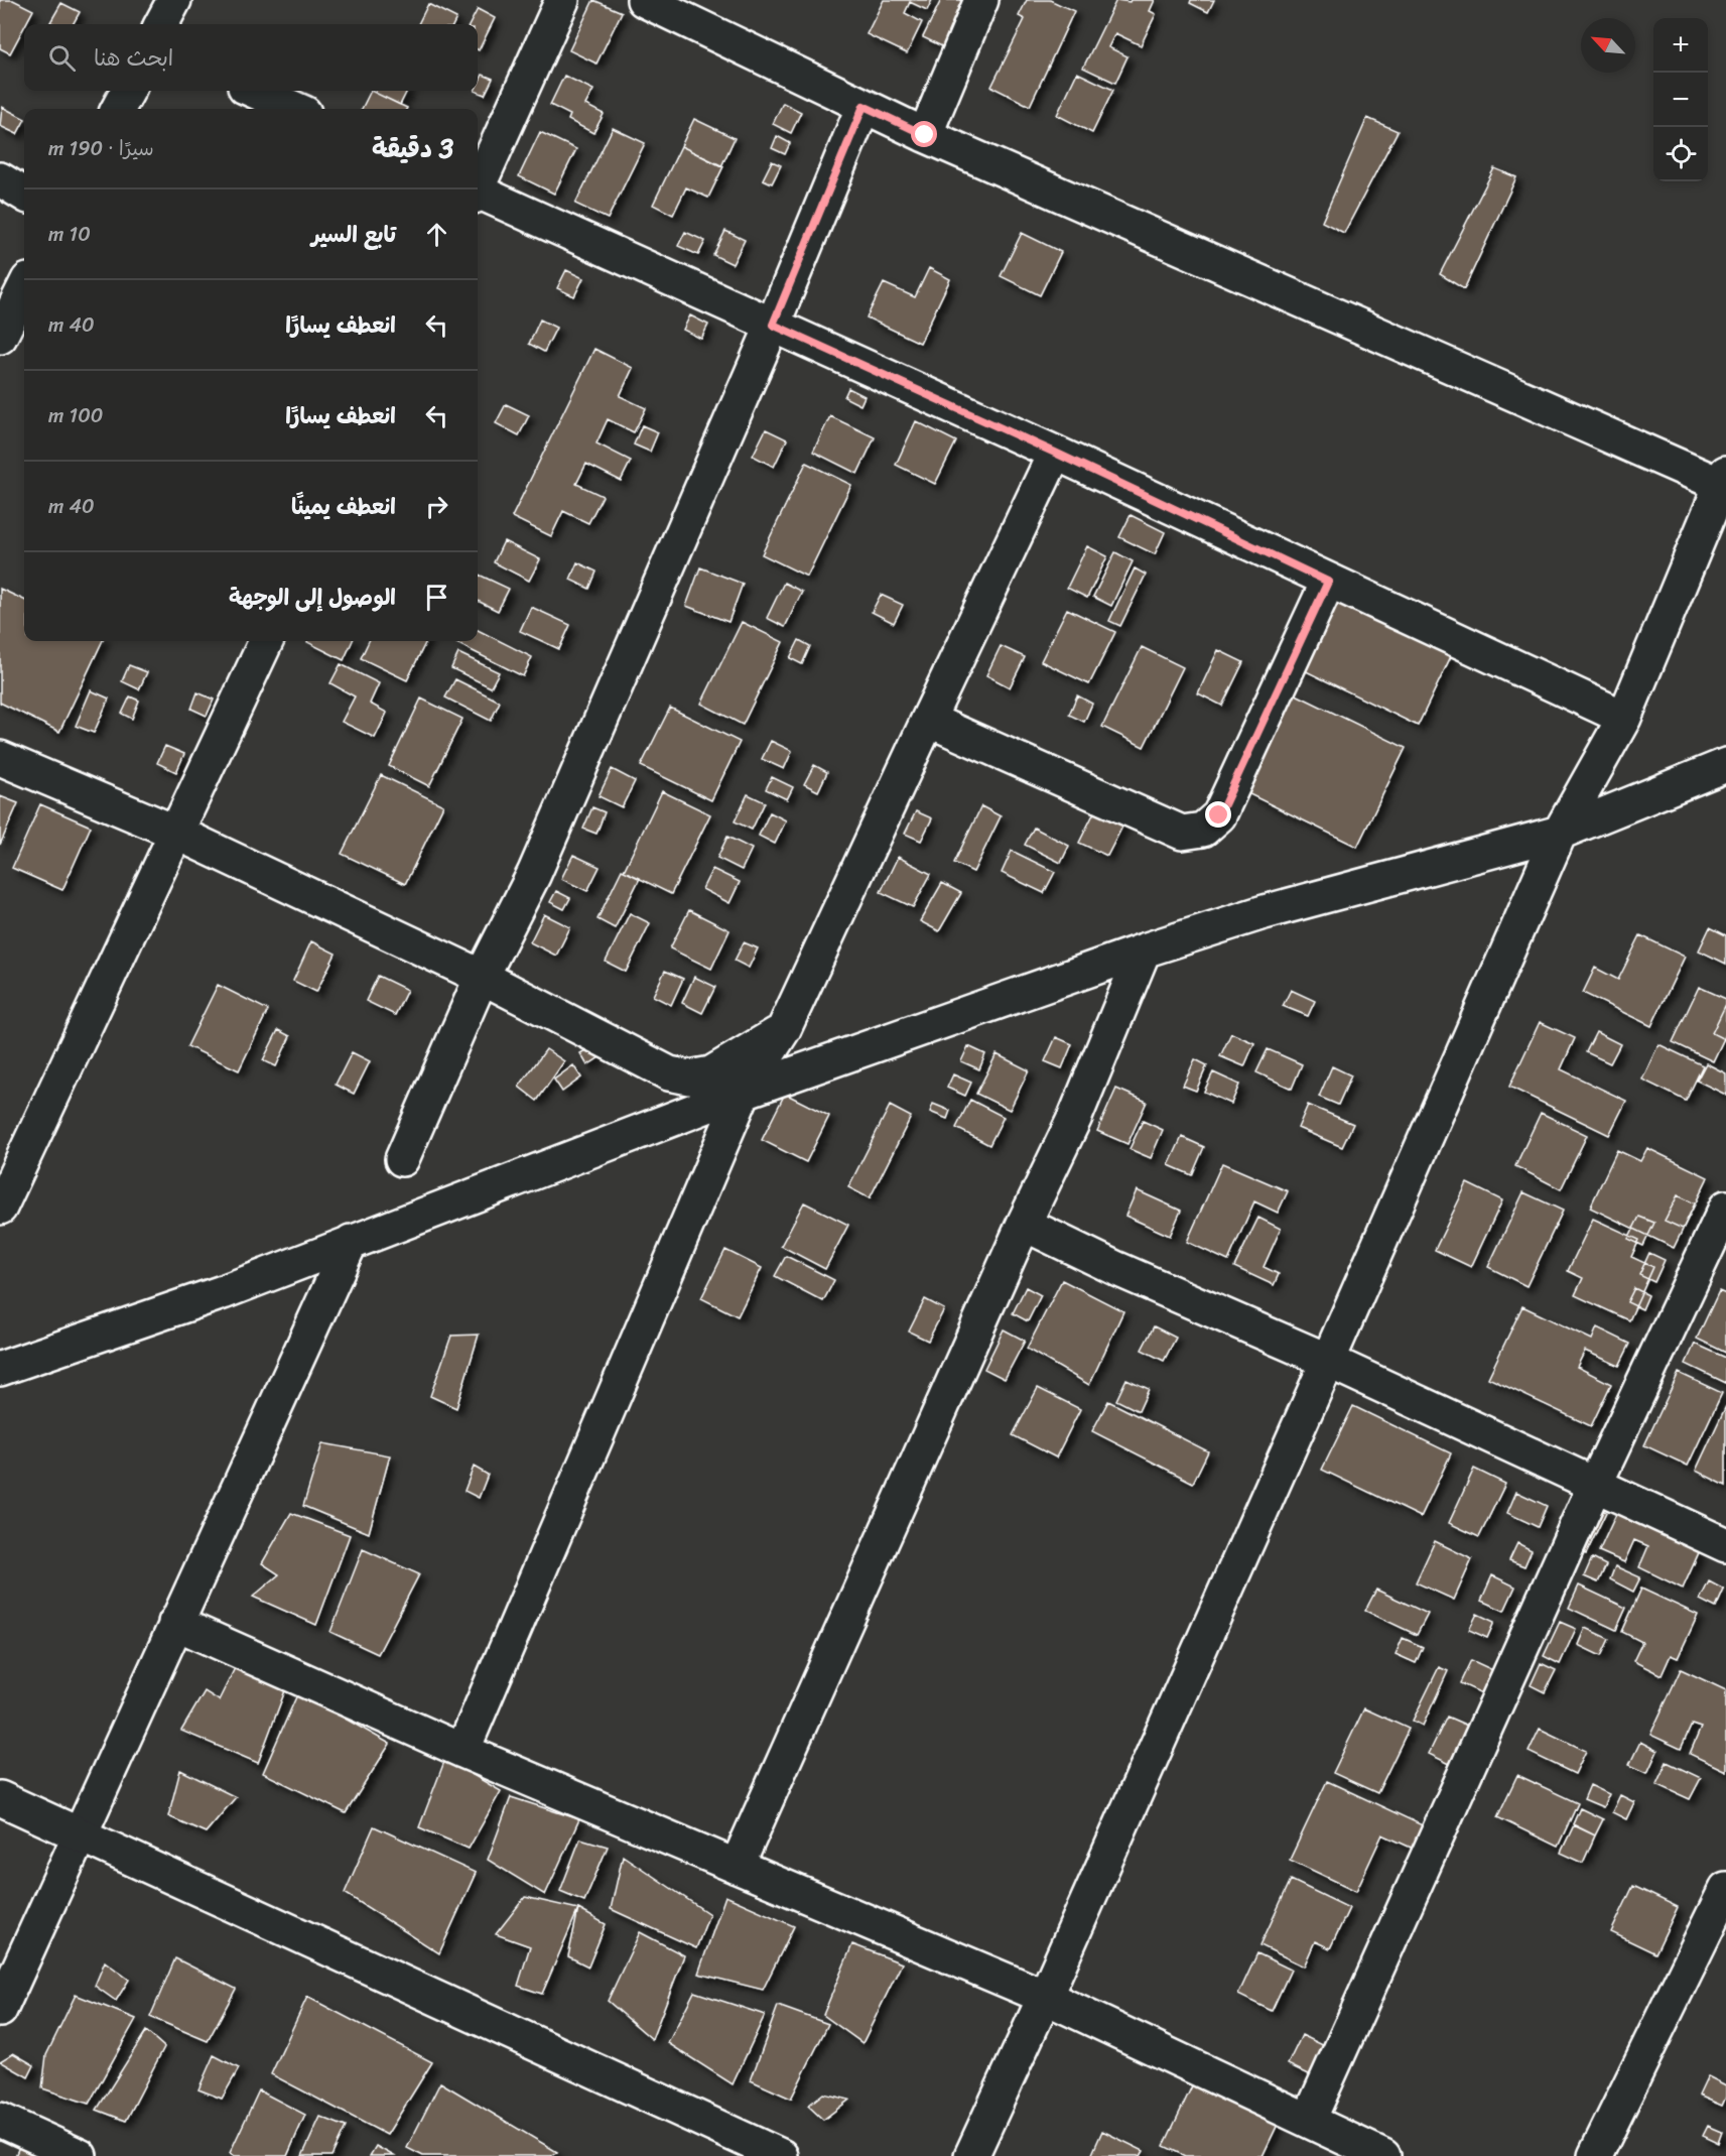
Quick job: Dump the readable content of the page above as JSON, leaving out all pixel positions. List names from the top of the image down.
{
  "north": "top left",
  "page": {
    "map_buttons": ["+", "−"],
    "search": "ابحث هنا",
    "heading": ["3 دقيقة", "سيرًا · 190 m"],
    "list": [
      ["تابع السير", "10 m"],
      ["انعطف يسارًا", "40 m"],
      ["انعطف يسارًا", "100 m"],
      ["انعطف يمينًا", "40 m"],
      "الوصول إلى الوجهة"
    ]
  }
}
